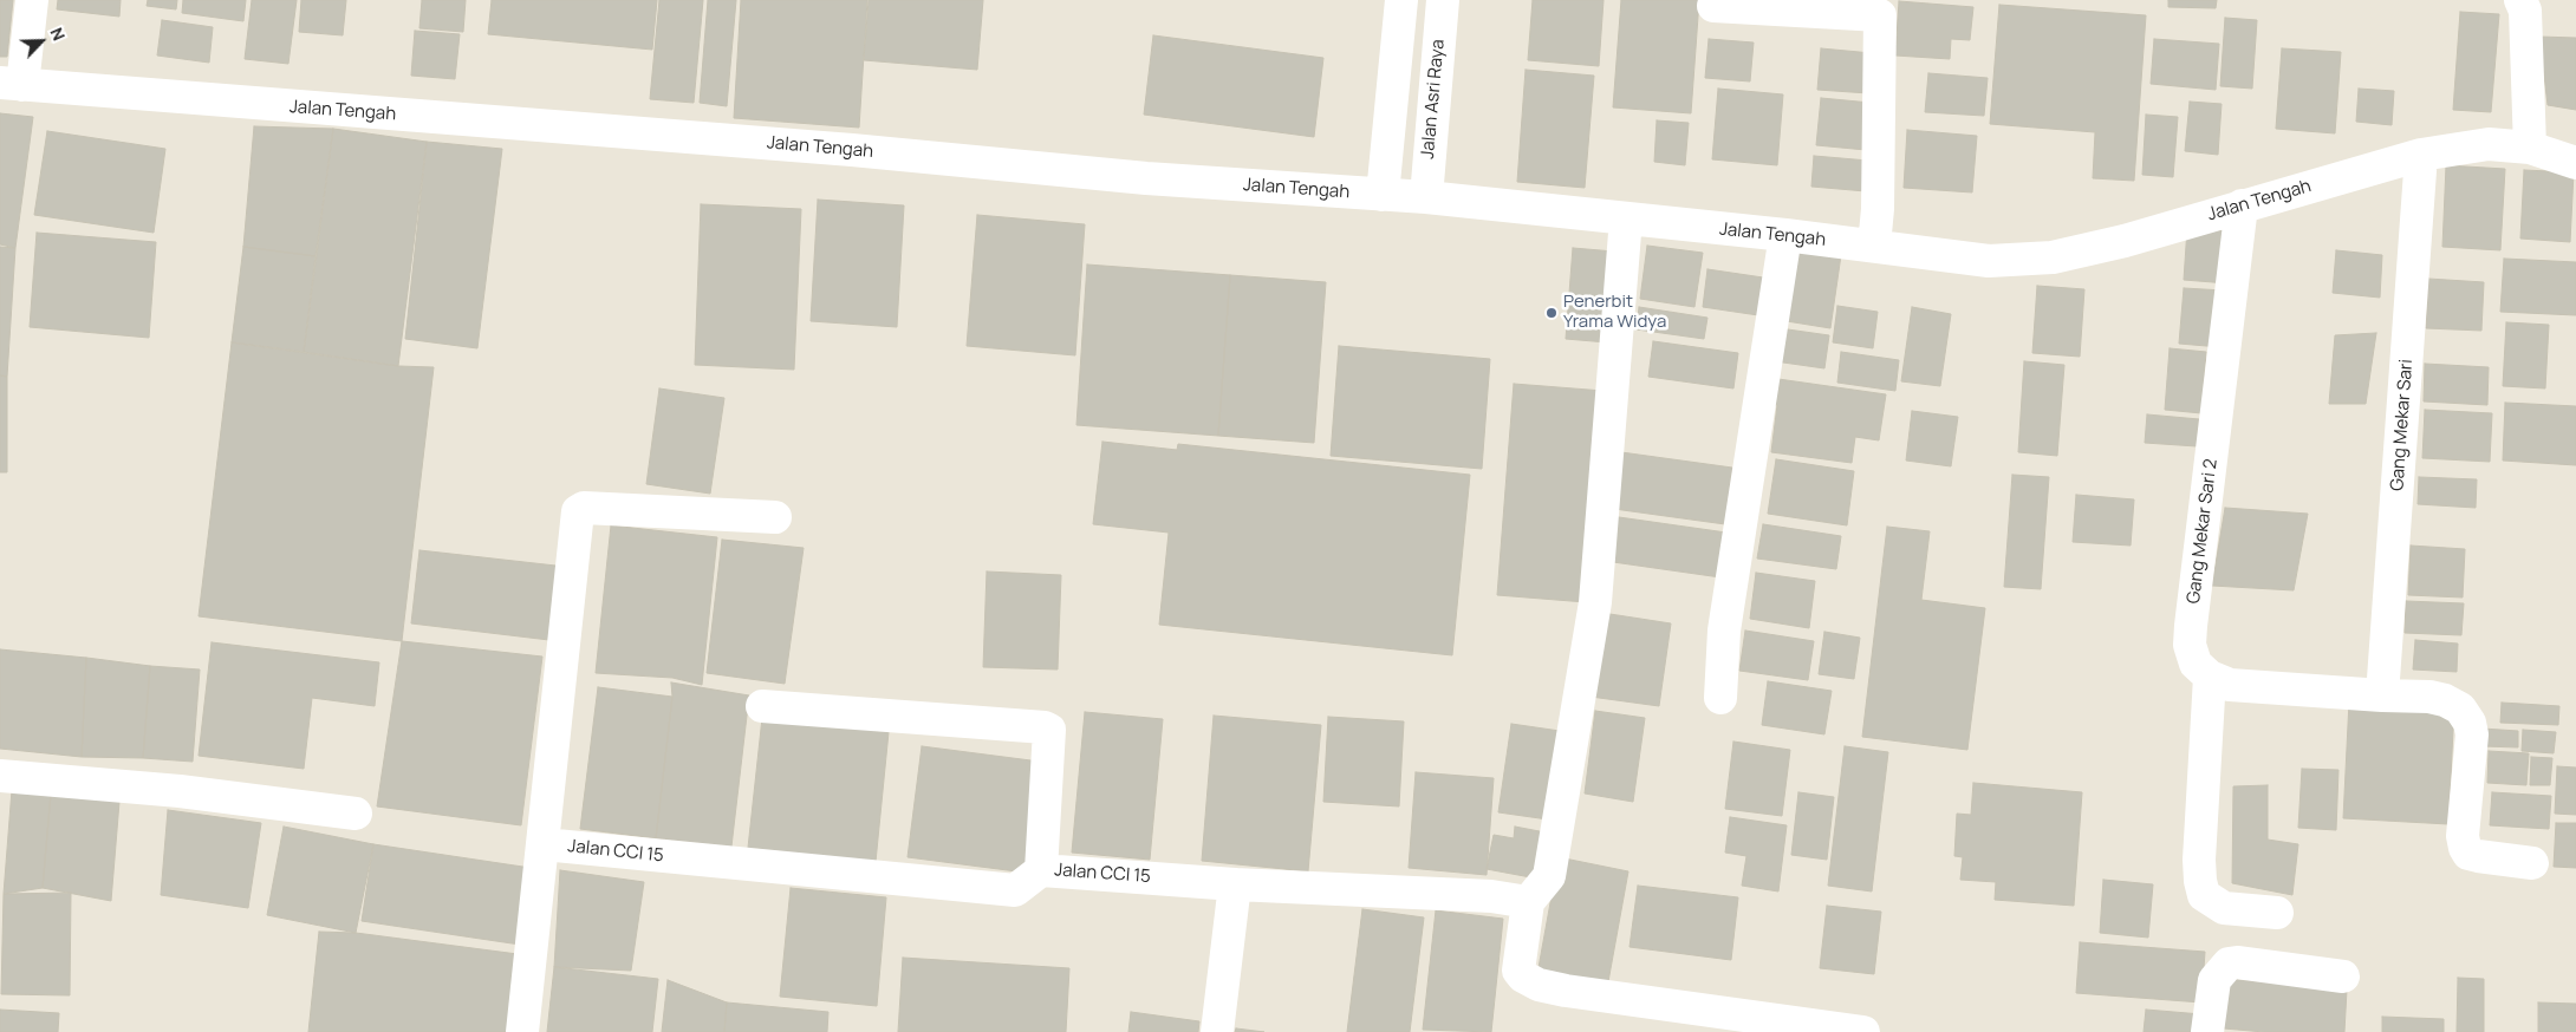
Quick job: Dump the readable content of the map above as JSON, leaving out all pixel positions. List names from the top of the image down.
{
  "streets": {
    "street": [
      "Jalan Asri Raya",
      "Jalan Tengah",
      "Gang Mekar Sari",
      "Gang Mekar Sari 2",
      "Jalan CCI 15"
    ]
  },
  "crossings": [
    ["Jalan Asri Raya", "Jalan Tengah"],
    ["Jalan Tengah", "Gang Mekar Sari"],
    ["Jalan Tengah", "Gang Mekar Sari 2"]
  ],
  "places": ["Penerbit Yrama Widya"],
  "north": "top right"
}
